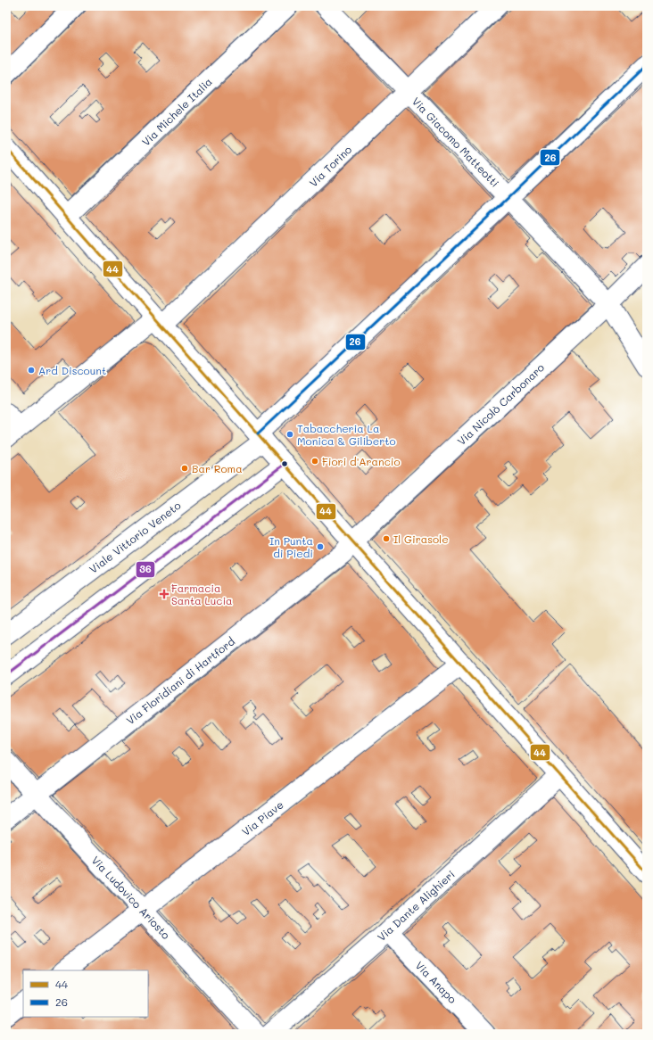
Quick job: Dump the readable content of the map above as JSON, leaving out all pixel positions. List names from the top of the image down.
{
  "streets": {
    "street": [
      "Via Michele Italia",
      "Via Giacomo Matteotti",
      "Via Torino",
      "Via Nicolò Carbonaro",
      "Viale Vittorio Veneto",
      "Via Floridiani di Hartford",
      "Via Piave",
      "Via Ludovico Ariosto",
      "Via Dante Alighieri",
      "Via Anapo"
    ]
  },
  "crossings": [
    ["Via Giacomo Matteotti", "Via Torino"],
    ["Via Giacomo Matteotti", "Via Nicolò Carbonaro"],
    ["Via Giacomo Matteotti", "Viale Vittorio Veneto"],
    ["Via Nicolò Carbonaro", "Via Floridiani di Hartford"],
    ["Via Floridiani di Hartford", "Via Ludovico Ariosto"],
    ["Via Piave", "Via Ludovico Ariosto"],
    ["Via Dante Alighieri", "Via Anapo"]
  ],
  "places": {
    "other": [
      "Ard Discount",
      "Tabaccheria La Monica & Giliberto",
      "Fiori d'Arancio",
      "Bar Roma",
      "Il Girasole",
      "In Punta di Piedi"
    ],
    "health": ["Farmacia Santa Lucia"]
  },
  "lines": ["transit line 26", "transit line 44", "transit line 36"],
  "legend": ["44", "26"]
}
